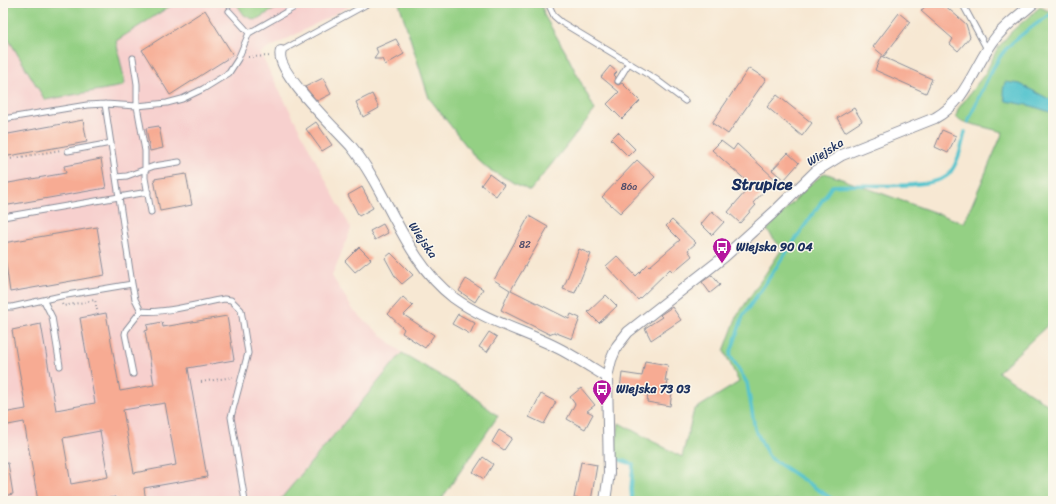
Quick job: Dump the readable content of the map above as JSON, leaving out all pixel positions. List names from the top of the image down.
{
  "streets": {
    "street": ["Wiejska"]
  },
  "districts": ["Strupice"],
  "places": {
    "bus stop": ["Wiejska 90 04", "Wiejska 73 03"]
  },
  "house_numbers": ["86a", "82"]
}
